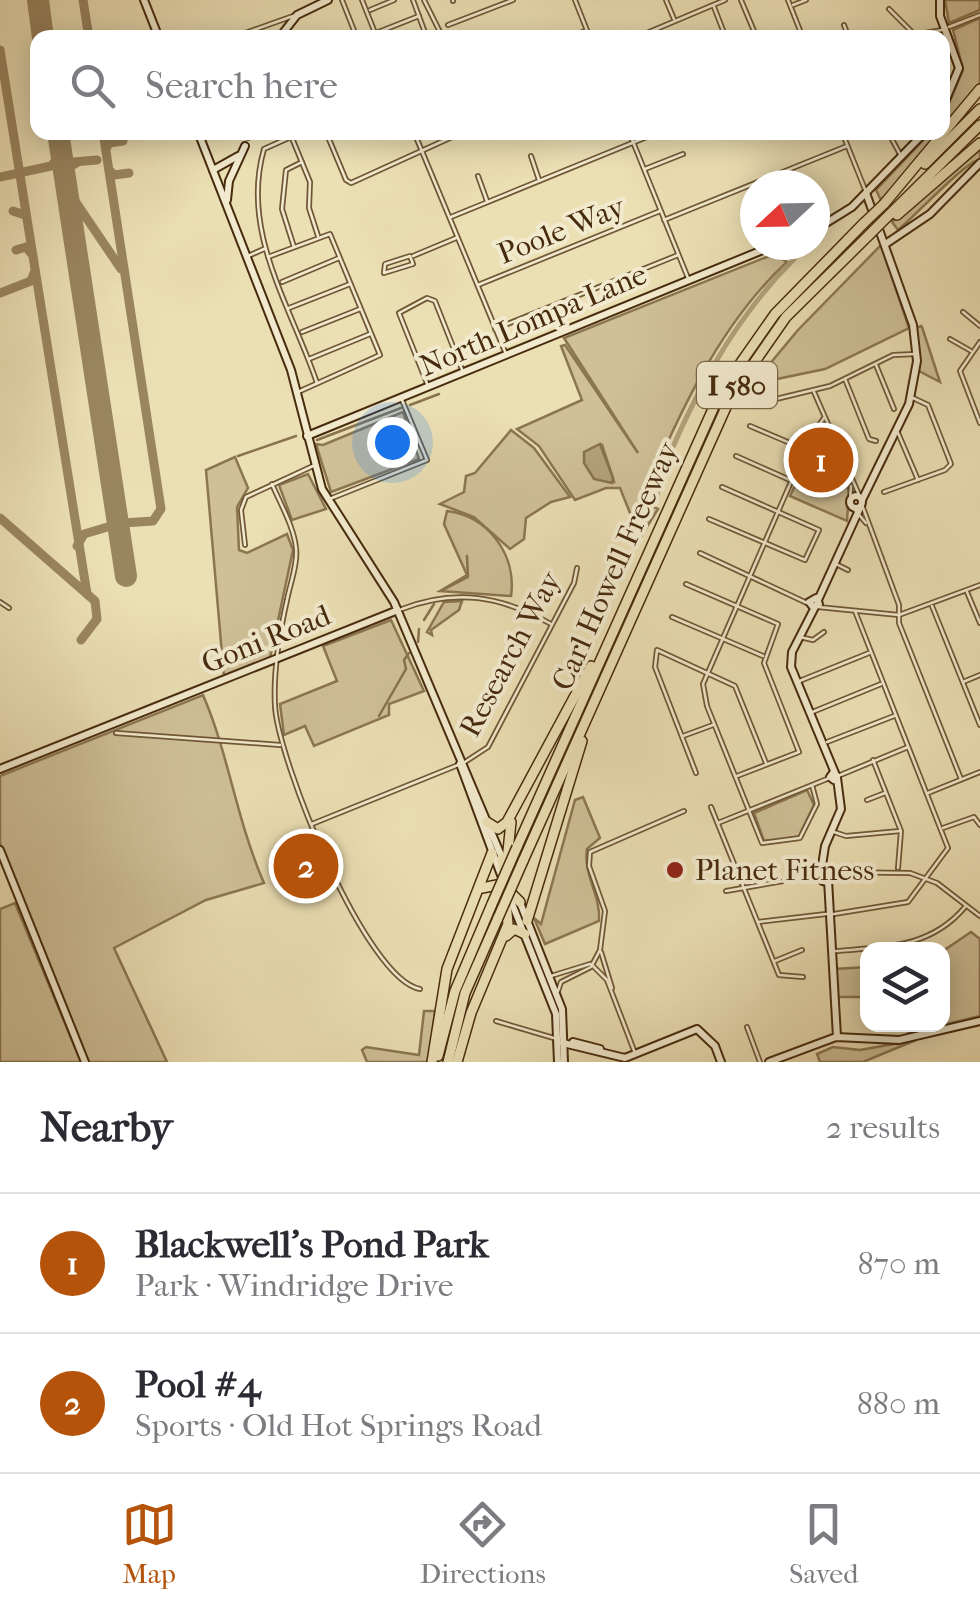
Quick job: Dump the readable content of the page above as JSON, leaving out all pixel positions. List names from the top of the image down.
{
  "streets": {
    "highway": ["I 580", "Carl Howell Freeway"],
    "street": [
      "Poole Way",
      "North Lompa Lane",
      "Goni Road",
      "Research Way"
    ]
  },
  "crossings": [
    ["Goni Road", "Research Way"]
  ],
  "places": ["Planet Fitness"],
  "north": "left",
  "page": {
    "search": "Search here",
    "pins": ["1", "2"],
    "heading": ["Nearby", "2 results"],
    "list": [
      {
        "mark": "1",
        "name": "Blackwell's Pond Park",
        "note": "Park · Windridge Drive",
        "value": "870 m"
      },
      {
        "mark": "2",
        "name": "Pool #4",
        "note": "Sports · Old Hot Springs Road",
        "value": "880 m"
      }
    ],
    "nav": ["Map", "Directions", "Saved"]
  }
}
